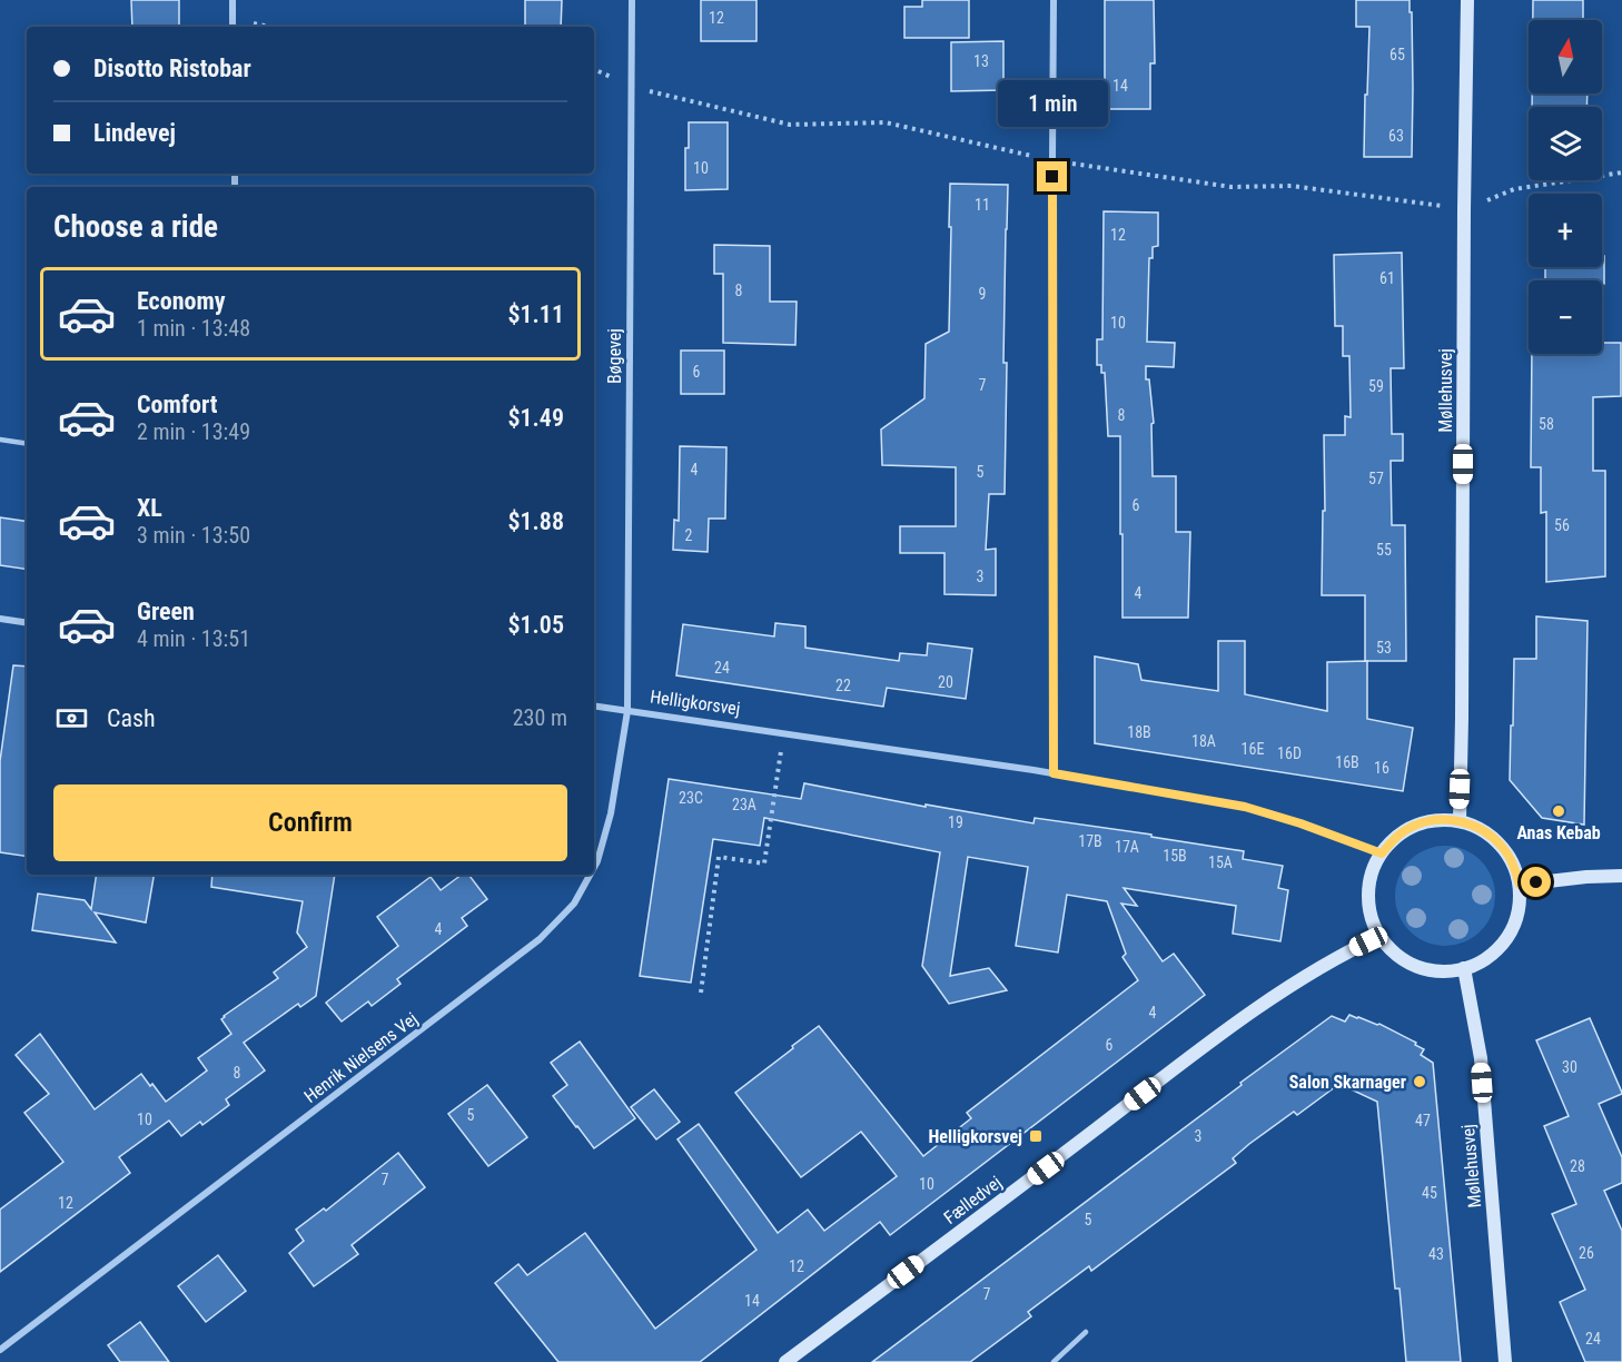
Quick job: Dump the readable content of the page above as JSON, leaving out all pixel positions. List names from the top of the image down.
{
  "streets": {
    "street": [
      "Bøgevej",
      "Møllehusvej",
      "Helligkorsvej",
      "Henrik Nielsens Vej",
      "Fælledvej"
    ]
  },
  "crossings": [
    ["Bøgevej", "Helligkorsvej"],
    ["Bøgevej", "Henrik Nielsens Vej"],
    ["Møllehusvej", "Helligkorsvej"],
    ["Møllehusvej", "Fælledvej"],
    ["Helligkorsvej", "Henrik Nielsens Vej"],
    ["Helligkorsvej", "Fælledvej"]
  ],
  "places": {
    "other": ["Anas Kebab", "Salon Skarnager"],
    "transit": ["Helligkorsvej"]
  },
  "house_numbers": [
    "12",
    "65",
    "13",
    "14",
    "63",
    "10",
    "11",
    "12",
    "61",
    "8",
    "9",
    "10",
    "6",
    "7",
    "59",
    "8",
    "58",
    "4",
    "5",
    "57",
    "6",
    "56",
    "2",
    "55",
    "3",
    "4",
    "53",
    "24",
    "20",
    "22",
    "18B",
    "18A",
    "16E",
    "16D",
    "16B",
    "16",
    "23C",
    "23A",
    "19",
    "17B",
    "17A",
    "15B",
    "15A",
    "4",
    "4",
    "6",
    "30",
    "8",
    "5",
    "10",
    "47",
    "3",
    "28",
    "7",
    "10",
    "45",
    "12",
    "5",
    "26",
    "43",
    "12",
    "7",
    "14",
    "24"
  ],
  "north": "top",
  "page": {
    "map_buttons": ["+", "−"],
    "banner": ["Disotto Ristobar", "Lindevej"],
    "bubble": "1 min",
    "heading": "Choose a ride",
    "list": [
      {
        "name": "Economy",
        "note": "1 min · 13:48",
        "value": "$1.11"
      },
      {
        "name": "Comfort",
        "note": "2 min · 13:49",
        "value": "$1.49"
      },
      {
        "name": "XL",
        "note": "3 min · 13:50",
        "value": "$1.88"
      },
      {
        "name": "Green",
        "note": "4 min · 13:51",
        "value": "$1.05"
      }
    ],
    "pay": ["Cash", "230 m"],
    "buttons": "Confirm"
  }
}
